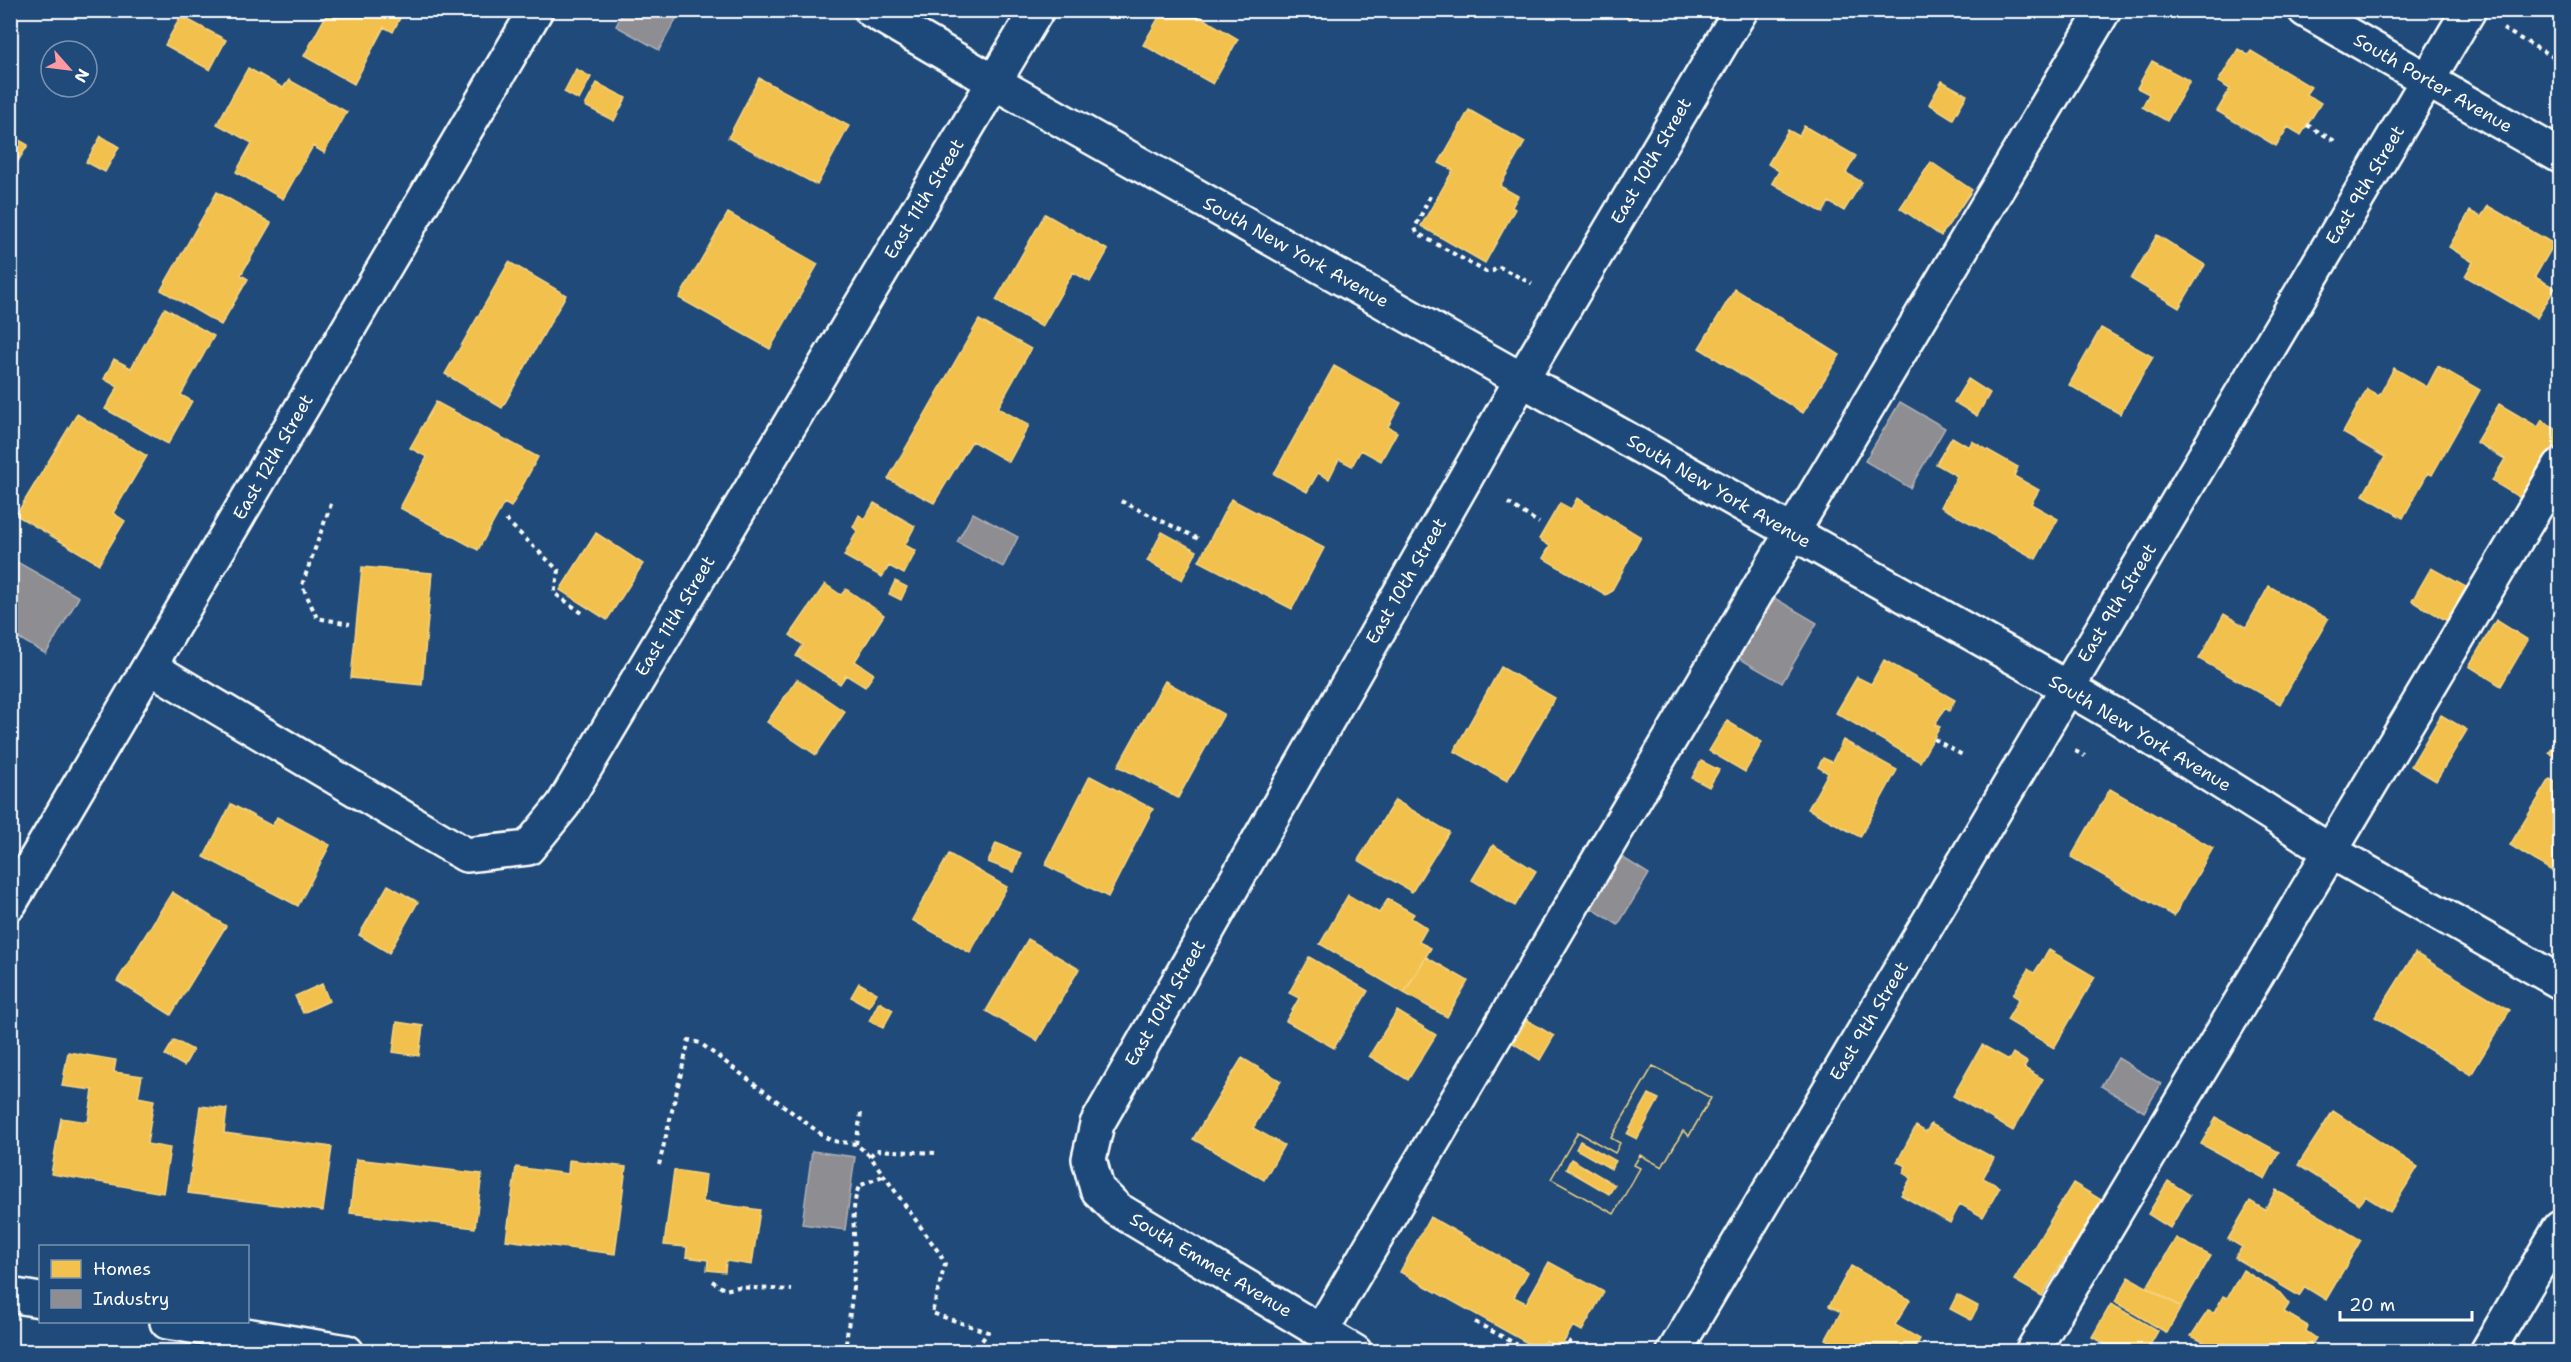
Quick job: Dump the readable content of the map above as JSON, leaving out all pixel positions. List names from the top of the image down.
{
  "streets": {
    "main road": [
      "South Porter Avenue",
      "East 10th Street",
      "East 9th Street",
      "East 11th Street",
      "South New York Avenue",
      "East 12th Street",
      "South Emmet Avenue"
    ]
  },
  "crossings": [
    ["South Porter Avenue", "East 9th Street"],
    ["East 10th Street", "South New York Avenue"],
    ["East 10th Street", "South Emmet Avenue"],
    ["East 9th Street", "South New York Avenue"],
    ["East 11th Street", "South New York Avenue"],
    ["East 11th Street", "East 12th Street"]
  ],
  "legend": ["Homes", "Industry"],
  "scale_bar": "20 m",
  "north": "bottom right"
}
